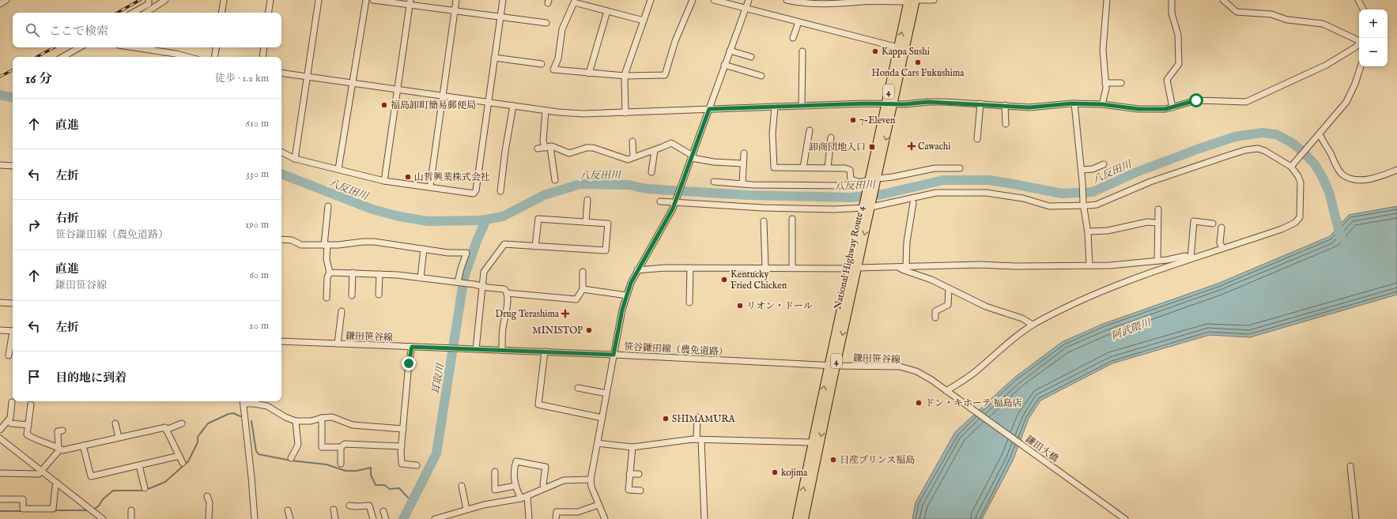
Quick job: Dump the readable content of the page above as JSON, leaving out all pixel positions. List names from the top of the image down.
{
  "streets": {
    "highway": ["4", "National Highway Route 4"],
    "street": ["鎌田笹谷線", "笹谷鎌田線（農免道路）", "鎌田大橋"]
  },
  "crossings": [
    ["National Highway Route 4", "鎌田笹谷線"],
    ["National Highway Route 4", "笹谷鎌田線（農免道路）"],
    ["鎌田笹谷線", "笹谷鎌田線（農免道路）"],
    ["鎌田笹谷線", "鎌田大橋"]
  ],
  "water": ["八反田川", "阿武隈川", "耳取川"],
  "places": {
    "other": [
      "Kappa Sushi",
      "Honda Cars Fukushima",
      "福島卸町簡易郵便局",
      "7-Eleven",
      "山哲興業株式会社",
      "Kentucky Fried Chicken",
      "リオン・ドール",
      "MINISTOP",
      "ドン・キホーテ 福島店",
      "SHIMAMURA",
      "日産プリンス福島",
      "kojima"
    ],
    "health": ["Cawachi", "Drug Terashima"],
    "transit": ["卸商団地入口"]
  },
  "page": {
    "map_buttons": ["+", "−"],
    "search": "ここで検索",
    "heading": ["16 分", "徒歩 · 1.2 km"],
    "list": [
      ["直進", "610 m"],
      ["左折", "330 m"],
      ["右折", "笹谷鎌田線（農免道路）", "190 m"],
      ["直進", "鎌田笹谷線", "60 m"],
      ["左折", "20 m"],
      "目的地に到着"
    ]
  }
}
